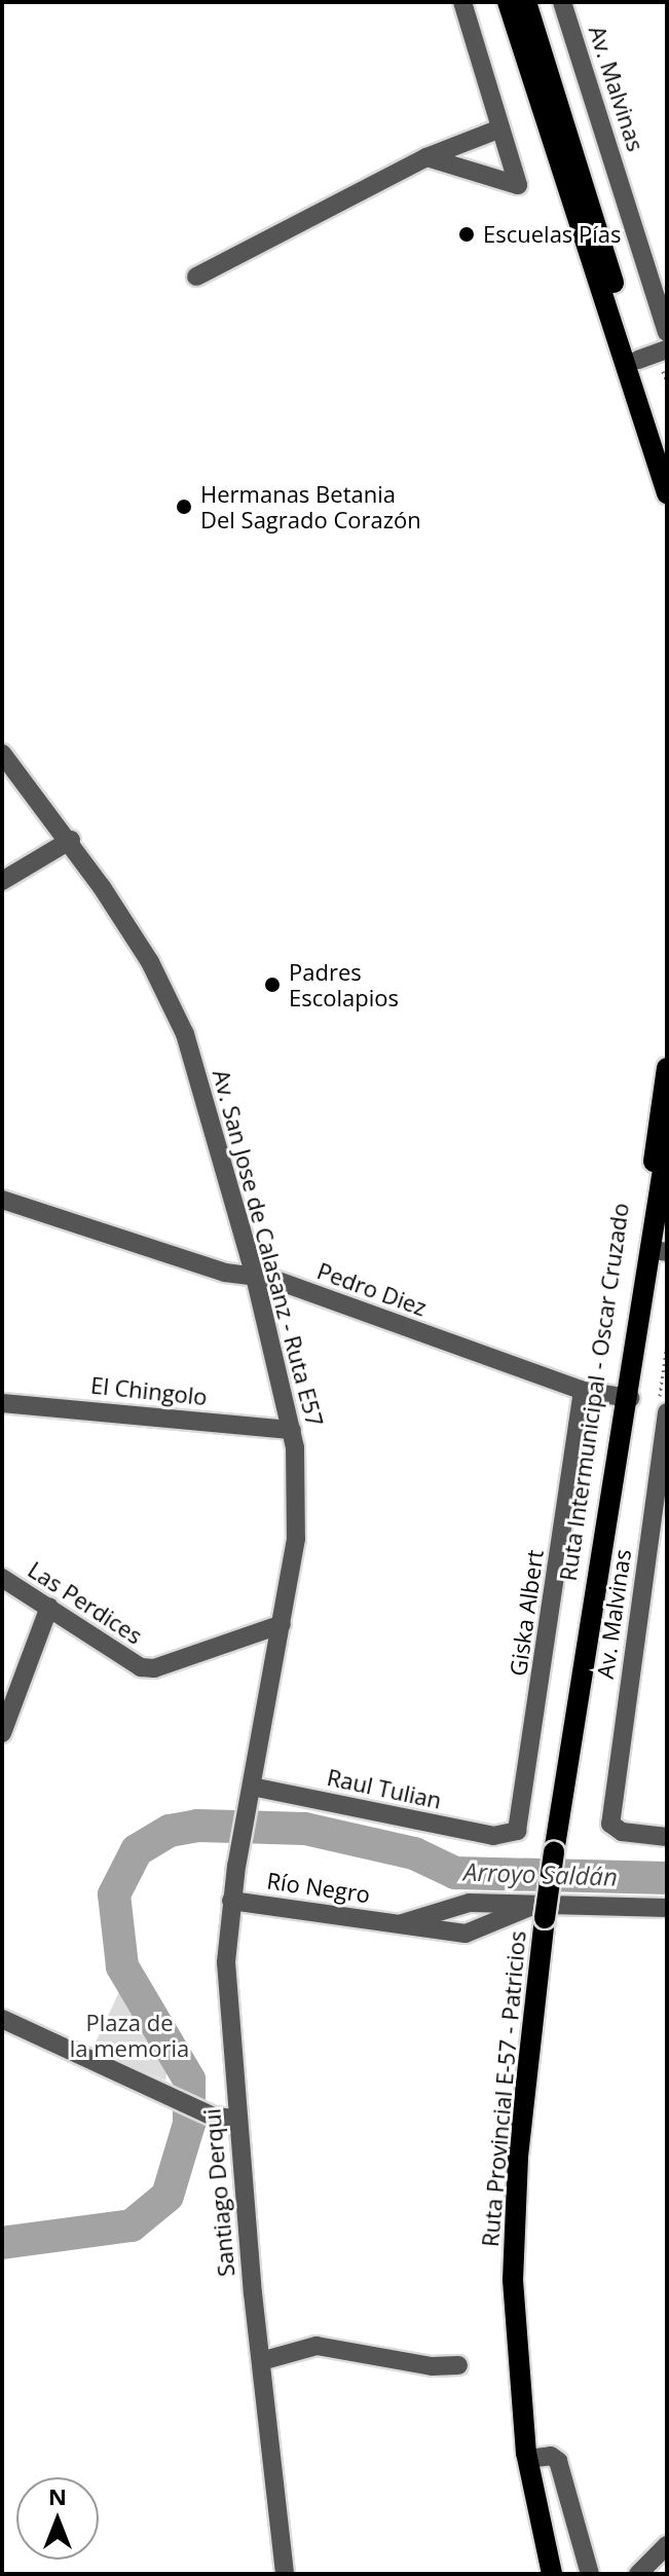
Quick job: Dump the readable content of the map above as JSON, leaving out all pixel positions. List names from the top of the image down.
{
  "streets": {
    "main road": ["Ruta Intermunicipal - Oscar Cruzado", "Ruta Provincial E-57 - Patricios"],
    "street": [
      "Av. Malvinas",
      "Av. San Jose de Calasanz - Ruta E57",
      "Pedro Diez",
      "El Chingolo",
      "Las Perdices",
      "Giska Albert",
      "Raul Tulian",
      "Río Negro",
      "Santiago Derqui"
    ]
  },
  "crossings": [
    ["Av. San Jose de Calasanz - Ruta E57", "Pedro Diez"],
    ["Av. San Jose de Calasanz - Ruta E57", "El Chingolo"],
    ["Av. San Jose de Calasanz - Ruta E57", "Las Perdices"],
    ["Av. San Jose de Calasanz - Ruta E57", "Raul Tulian"],
    ["Av. San Jose de Calasanz - Ruta E57", "Santiago Derqui"],
    ["Pedro Diez", "Ruta Intermunicipal - Oscar Cruzado"],
    ["Pedro Diez", "Giska Albert"],
    ["Ruta Intermunicipal - Oscar Cruzado", "Ruta Provincial E-57 - Patricios"],
    ["Giska Albert", "Raul Tulian"],
    ["Río Negro", "Ruta Provincial E-57 - Patricios"],
    ["Río Negro", "Santiago Derqui"]
  ],
  "water": ["Arroyo Saldán"],
  "parks": ["Plaza de la memoria"],
  "places": ["Escuelas Pías", "Hermanas Betania Del Sagrado Corazón", "Padres Escolapios"],
  "north": "top"
}
